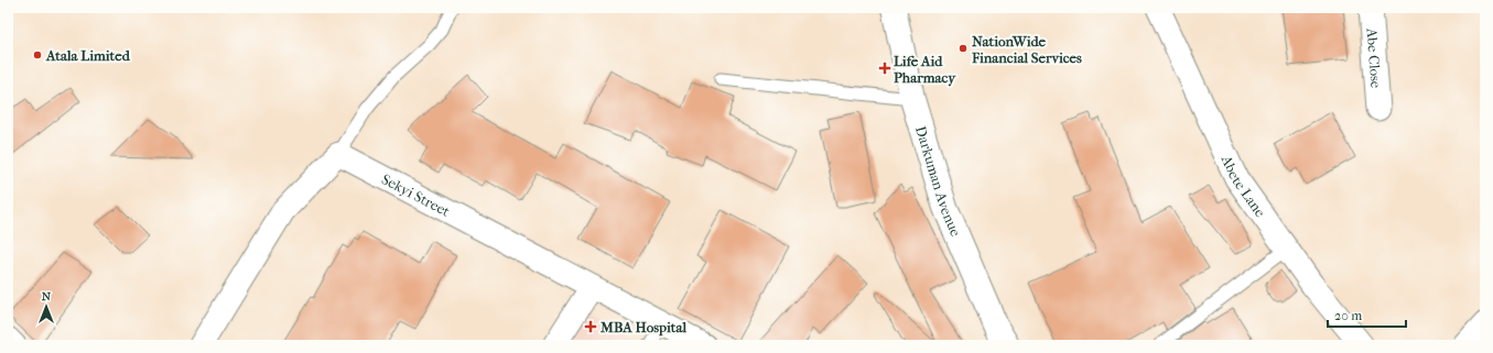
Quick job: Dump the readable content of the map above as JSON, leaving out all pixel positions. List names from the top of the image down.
{
  "streets": {
    "street": [
      "Abe Close",
      "Darkuman Avenue",
      "Abete Lane",
      "Sekyi Street"
    ]
  },
  "places": {
    "other": ["NationWide Financial Services", "Atala Limited"],
    "health": ["Life Aid Pharmacy", "MBA Hospital"]
  },
  "scale_bar": "20 m",
  "north": "top"
}
